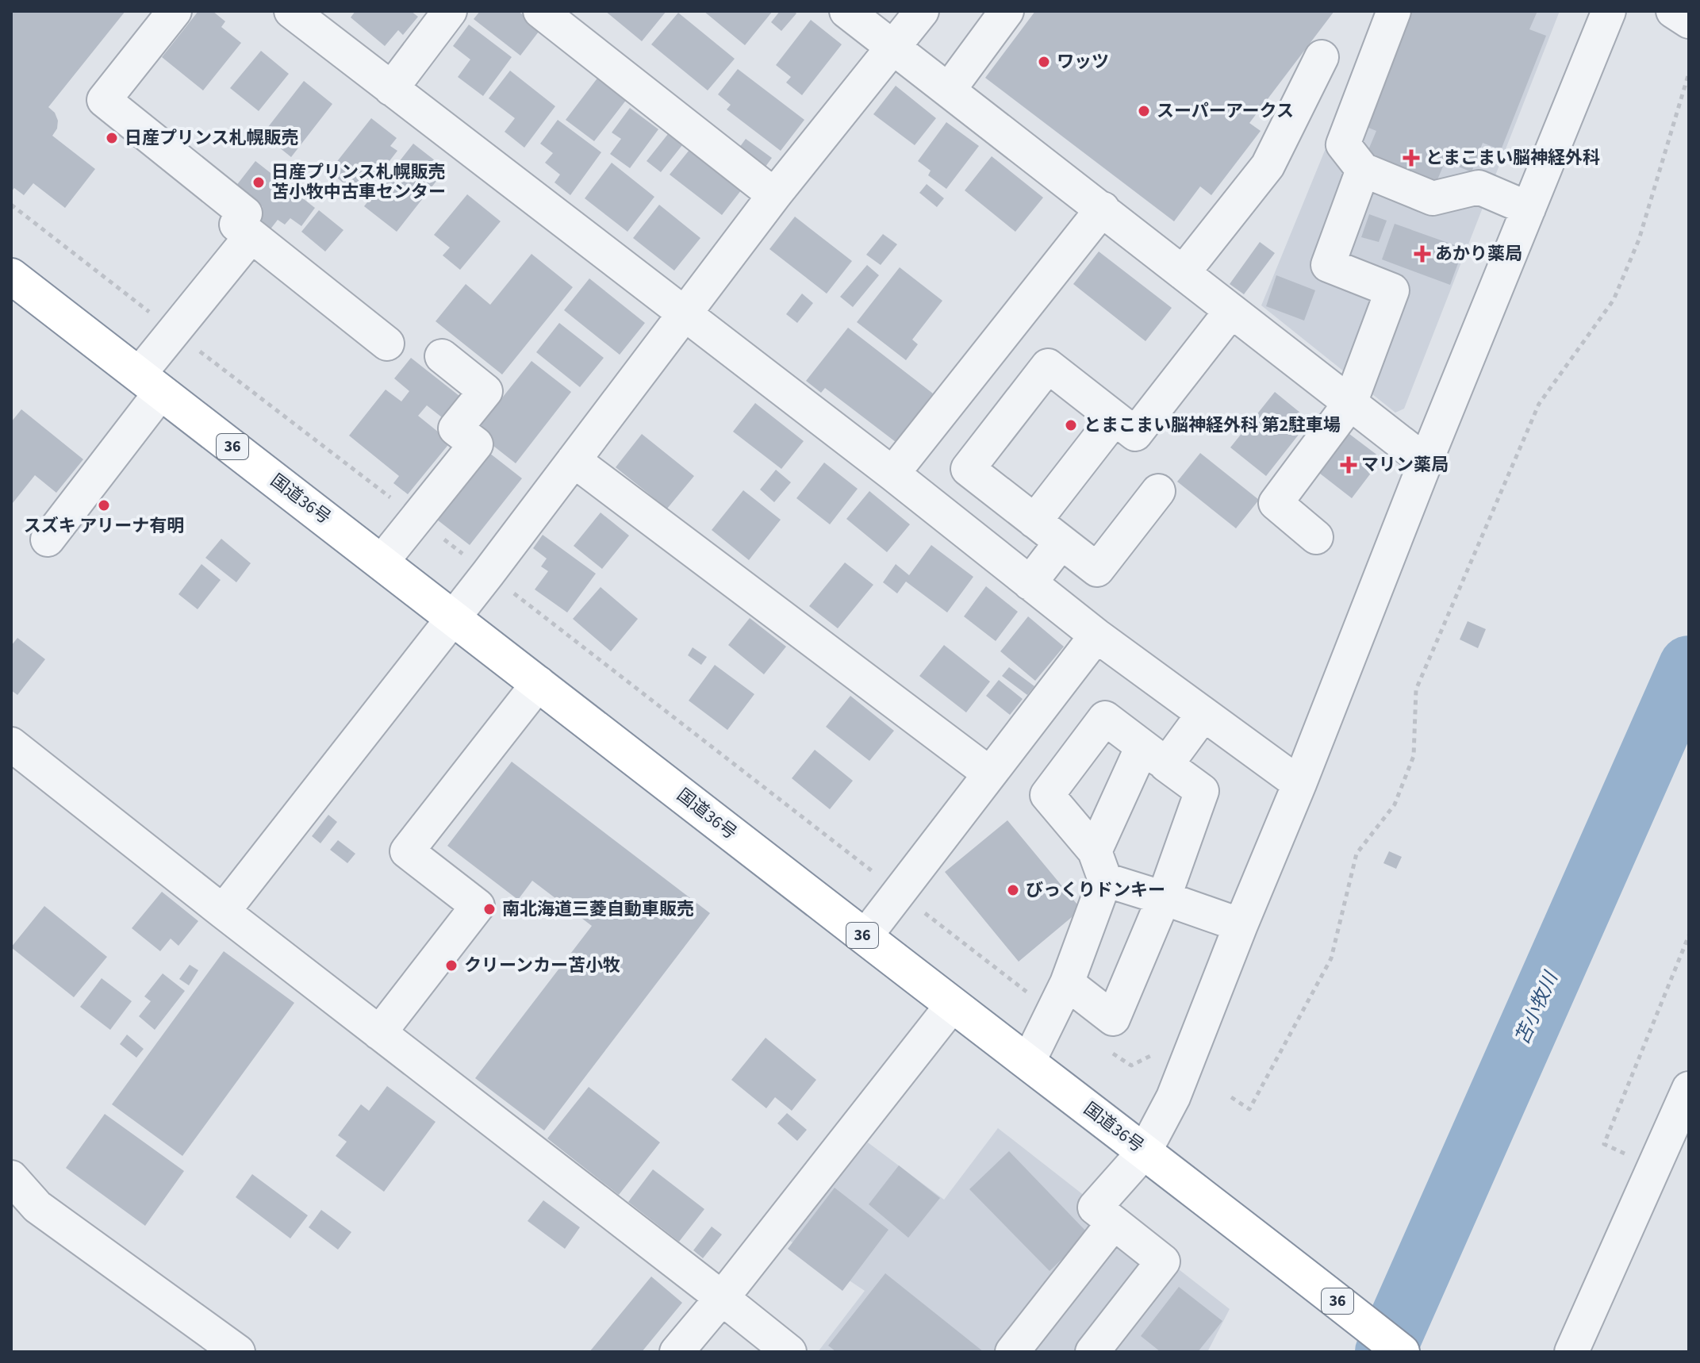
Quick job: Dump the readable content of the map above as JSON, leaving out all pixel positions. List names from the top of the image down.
{
  "streets": {
    "highway": ["36", "国道36号"]
  },
  "water": ["苫小牧川"],
  "places": {
    "other": [
      "ワッツ",
      "スーパーアークス",
      "日産プリンス札幌販売",
      "日産プリンス札幌販売 苫小牧中古車センター",
      "とまこまい脳神経外科 第2駐車場",
      "スズキ アリーナ有明",
      "びっくりドンキー",
      "南北海道三菱自動車販売",
      "クリーンカー苫小牧"
    ],
    "health": ["とまこまい脳神経外科", "あかり薬局", "マリン薬局"]
  }
}
